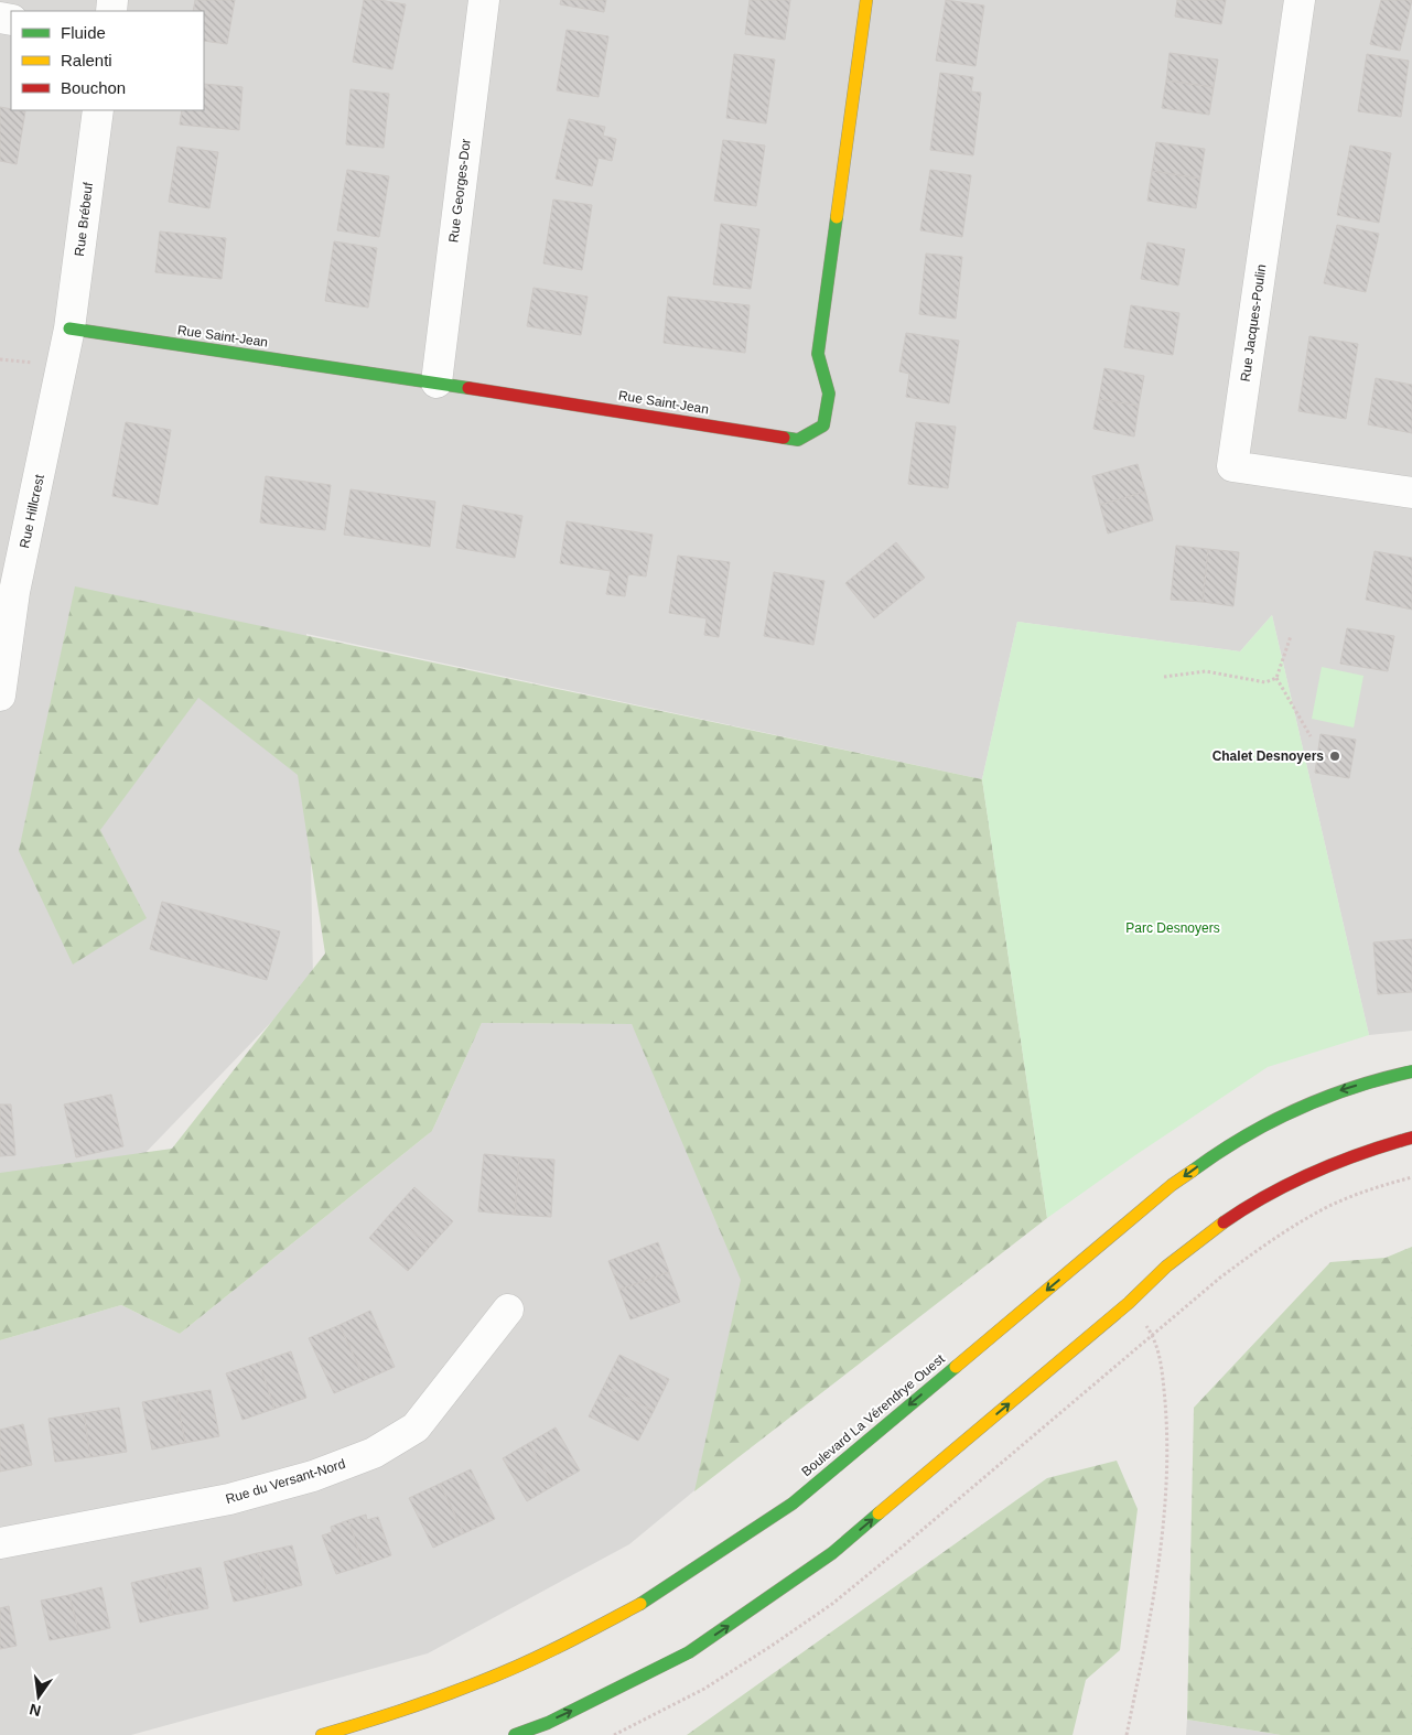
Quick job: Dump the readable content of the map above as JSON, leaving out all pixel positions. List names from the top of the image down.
{
  "streets": {
    "main road": ["Rue Saint-Jean", "Boulevard La Vérendrye Ouest"],
    "street": [
      "Rue Georges-Dor",
      "Rue Brébeuf",
      "Rue Jacques-Poulin",
      "Rue Hillcrest",
      "Rue du Versant-Nord"
    ]
  },
  "crossings": [
    ["Rue Georges-Dor", "Rue Saint-Jean"],
    ["Rue Brébeuf", "Rue Saint-Jean"],
    ["Rue Brébeuf", "Rue Hillcrest"],
    ["Rue Saint-Jean", "Rue Hillcrest"]
  ],
  "parks": ["Parc Desnoyers"],
  "places": ["Chalet Desnoyers"],
  "legend": ["Fluide", "Ralenti", "Bouchon"],
  "north": "bottom"
}
